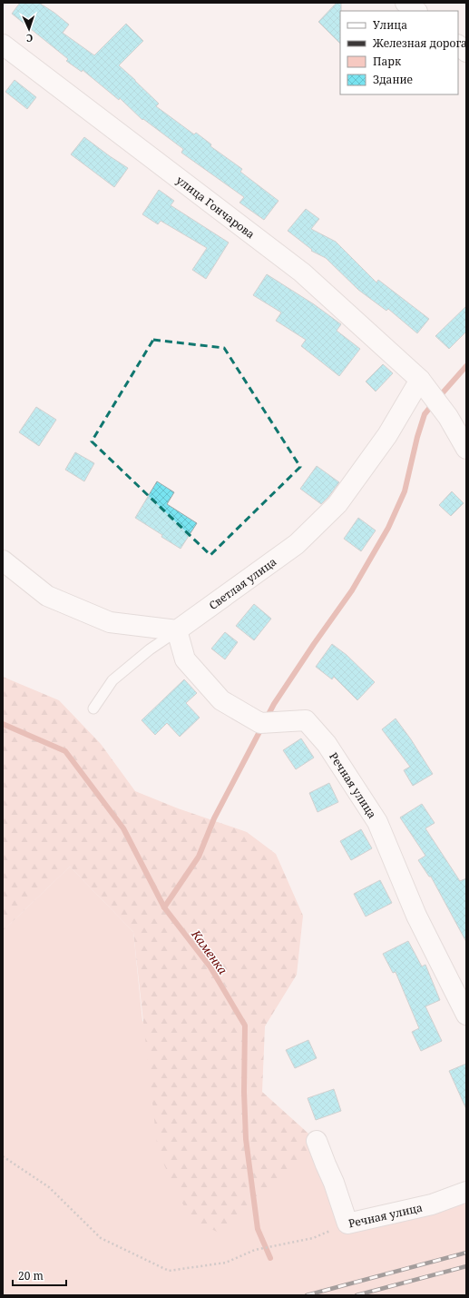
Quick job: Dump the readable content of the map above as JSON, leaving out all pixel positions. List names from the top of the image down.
{
  "streets": {
    "street": ["улица Гончарова", "Светлая улица", "Речная улица"]
  },
  "crossings": [
    ["улица Гончарова", "Светлая улица"],
    ["Светлая улица", "Речная улица"]
  ],
  "water": ["Каменка"],
  "legend": [
    "Улица",
    "Железная дорога",
    "Парк",
    "Здание"
  ],
  "scale_bar": "20 m",
  "north": "bottom"
}
